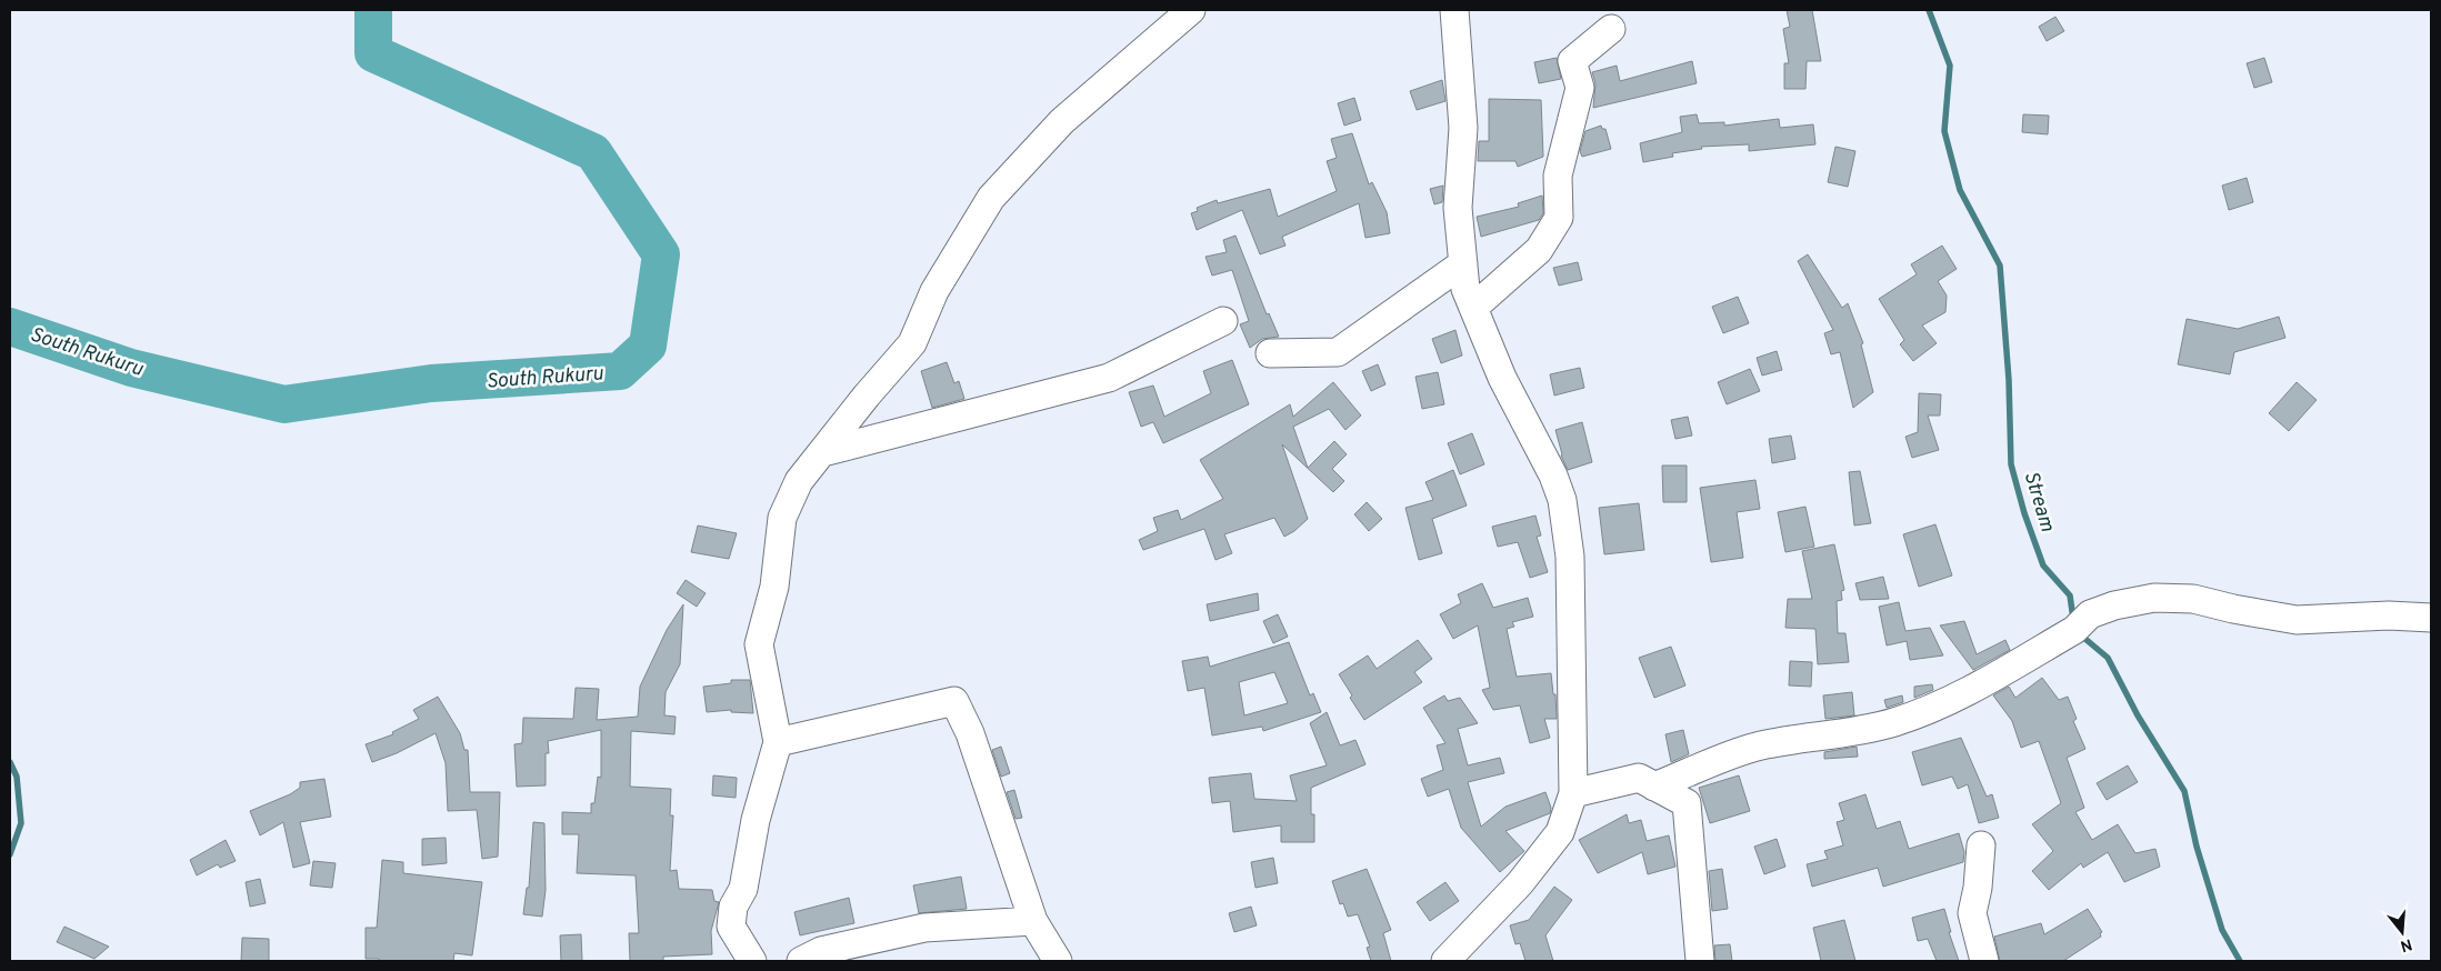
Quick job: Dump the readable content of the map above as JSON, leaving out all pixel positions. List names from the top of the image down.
{
  "water": ["South Rukuru", "Stream"],
  "north": "bottom"
}
